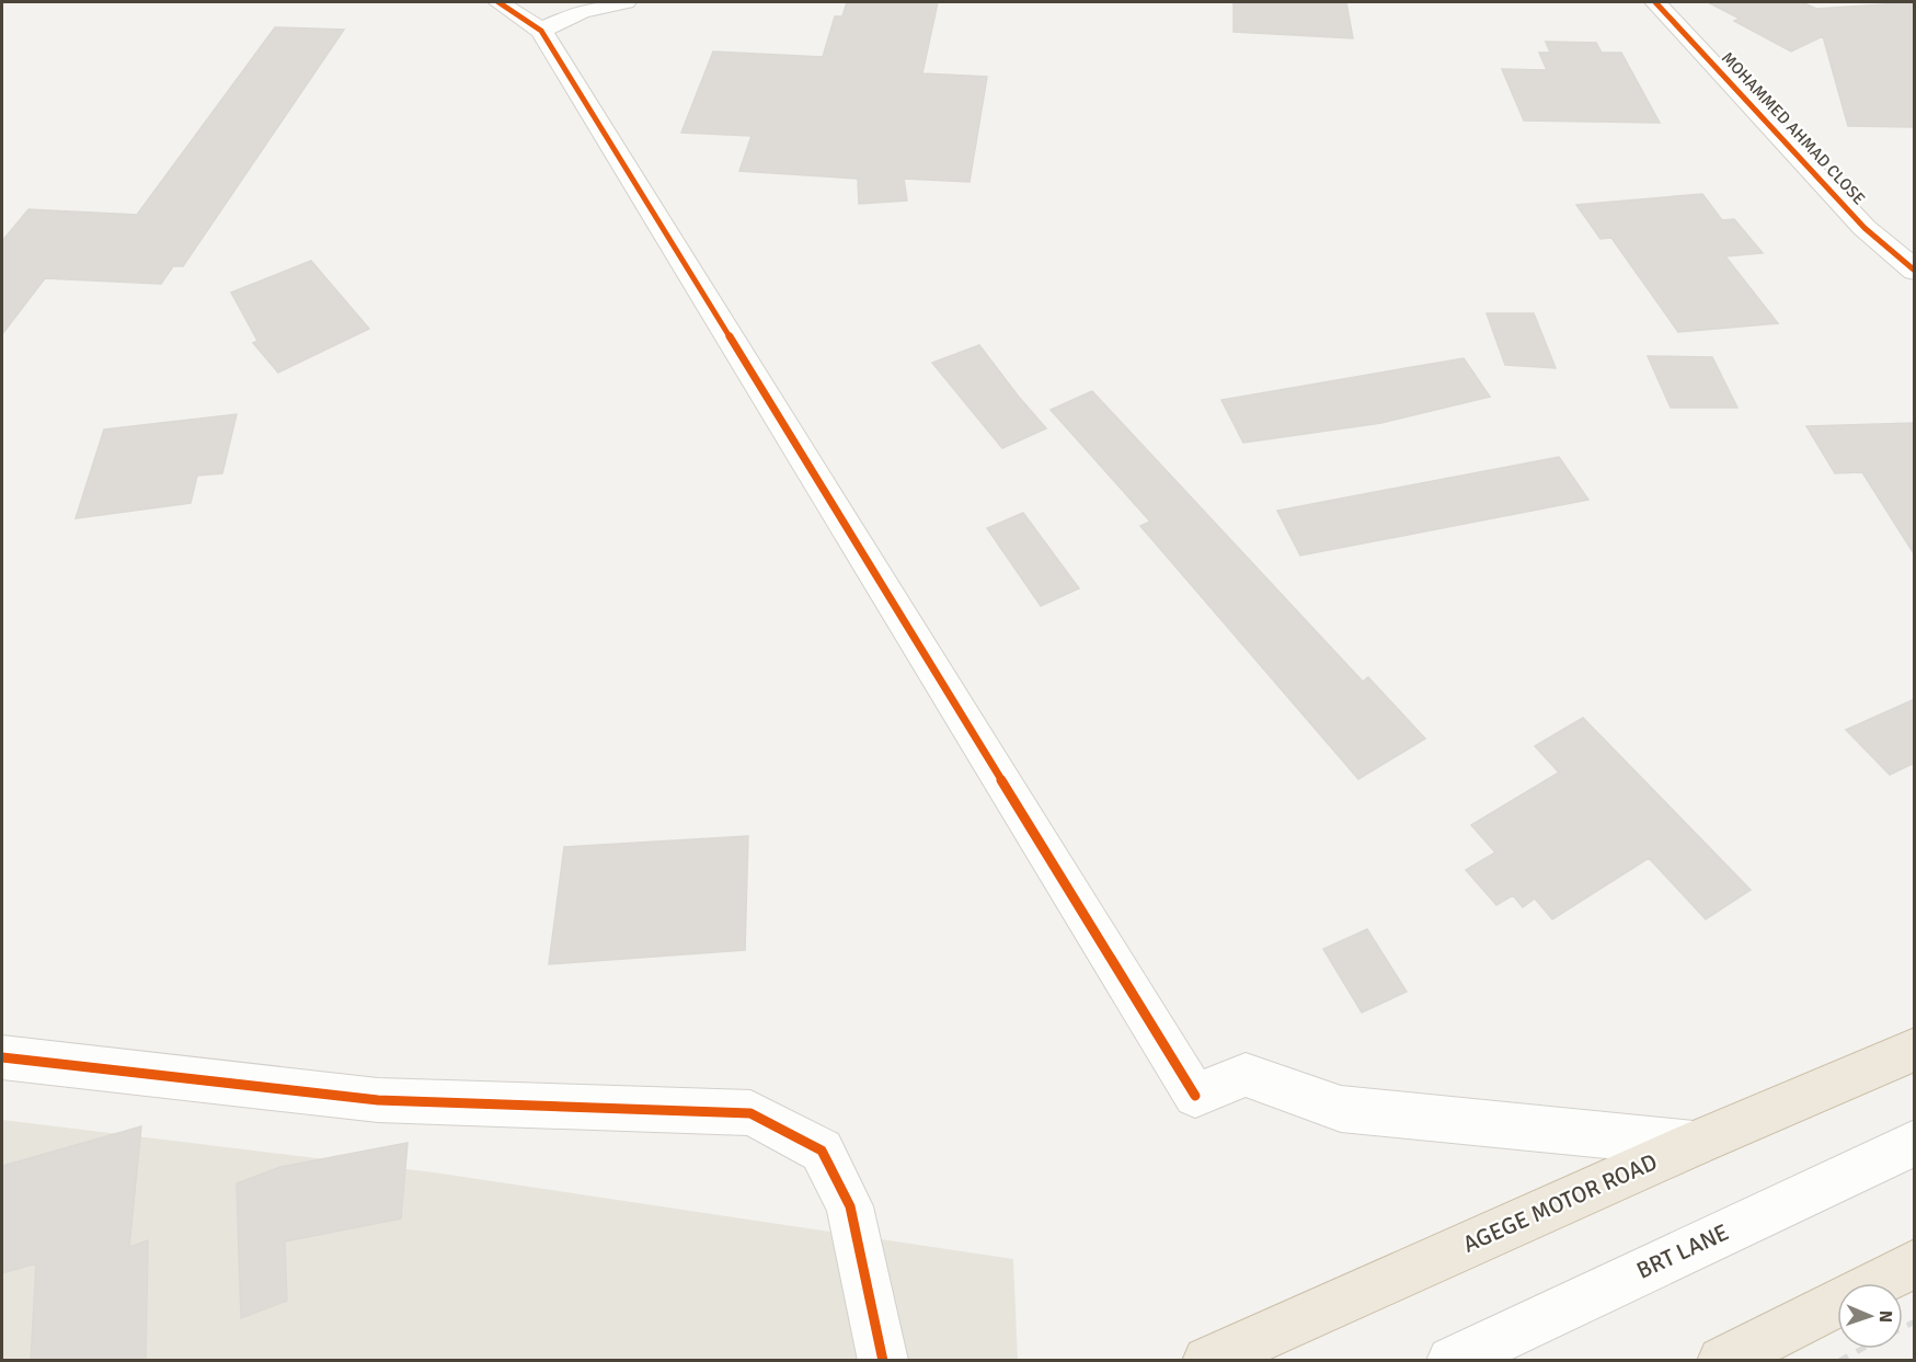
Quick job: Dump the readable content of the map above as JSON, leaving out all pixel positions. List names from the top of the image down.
{
  "streets": {
    "highway": ["AGEGE MOTOR ROAD"],
    "street": ["MOHAMMED AHMAD CLOSE", "BRT LANE"]
  },
  "north": "right"
}
